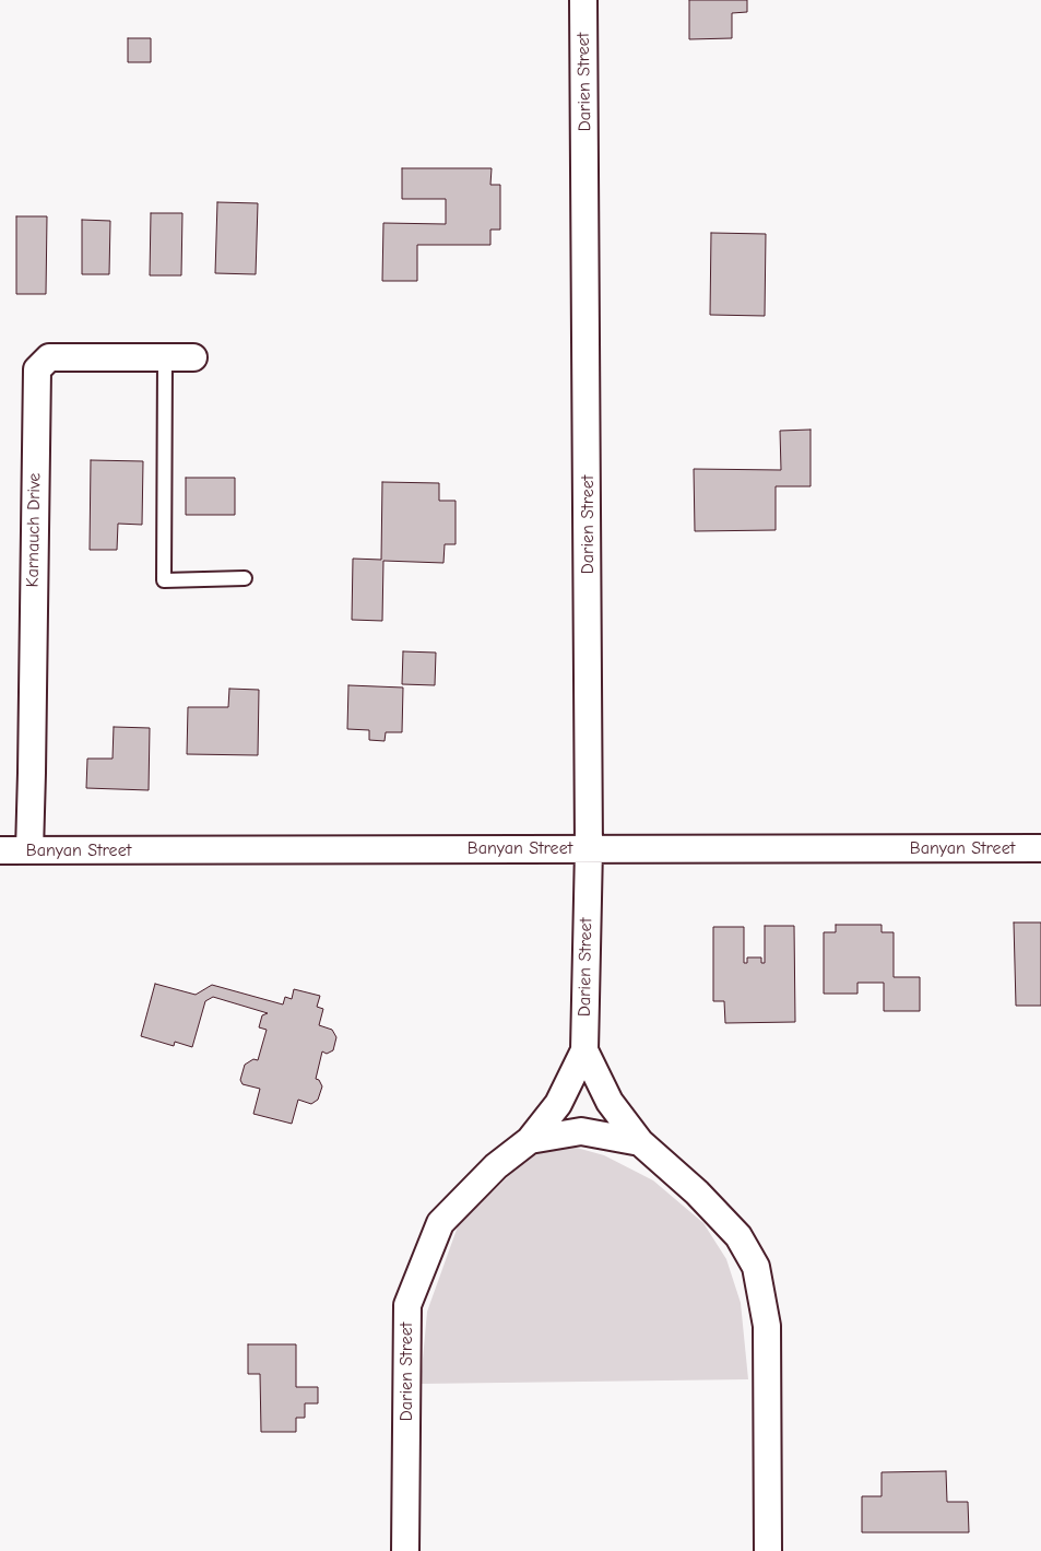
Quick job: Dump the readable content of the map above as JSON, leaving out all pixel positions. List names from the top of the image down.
{
  "streets": {
    "street": ["Darien Street", "Karnauch Drive", "Banyan Street"]
  },
  "crossings": [
    ["Darien Street", "Banyan Street"],
    ["Karnauch Drive", "Banyan Street"]
  ]
}
